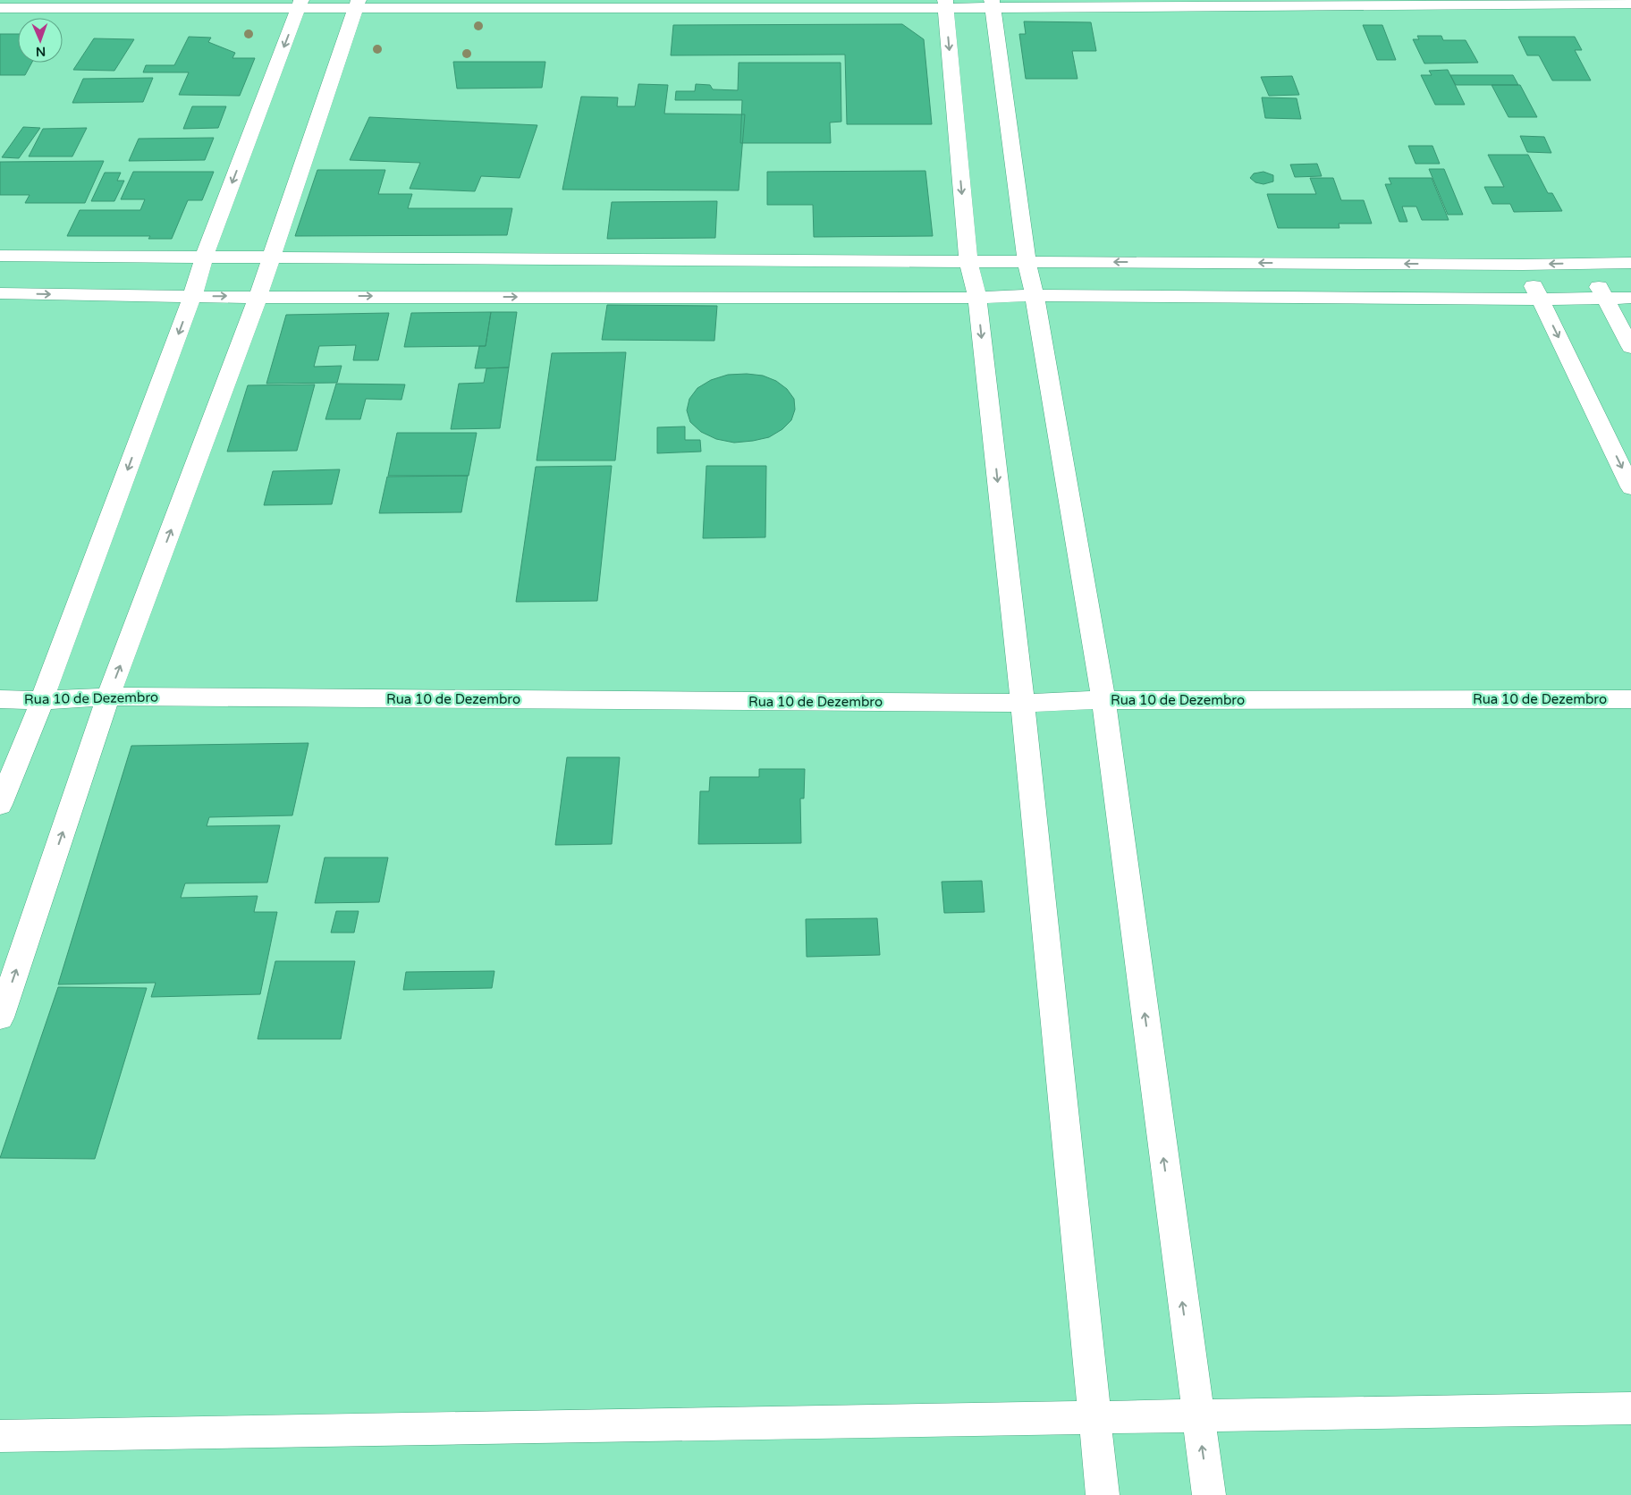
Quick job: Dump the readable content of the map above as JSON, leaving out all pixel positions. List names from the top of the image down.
{
  "streets": {
    "street": ["Rua 10 de Dezembro"]
  },
  "north": "bottom"
}
